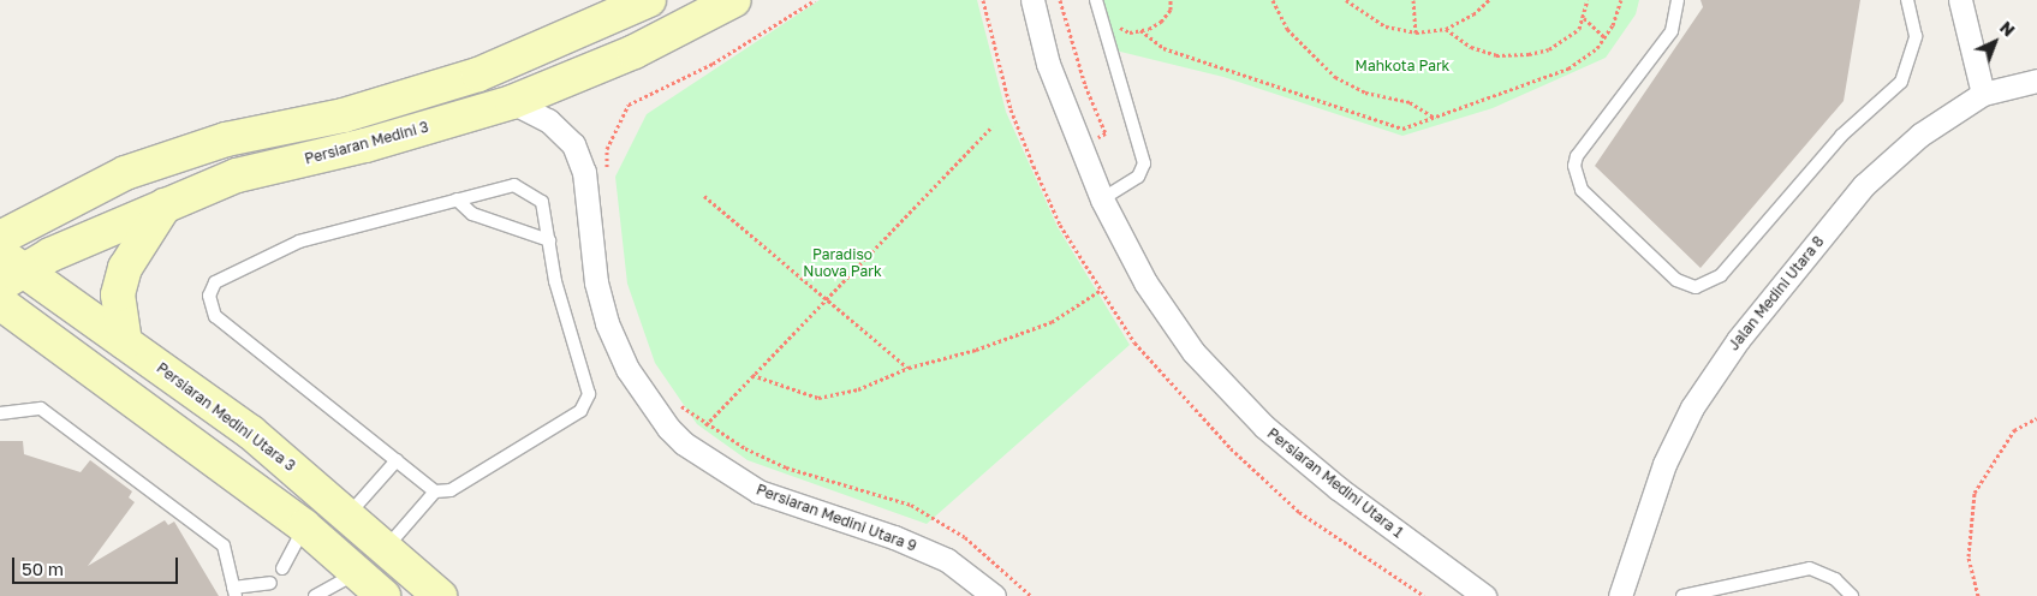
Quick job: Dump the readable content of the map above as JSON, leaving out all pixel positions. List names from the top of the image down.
{
  "streets": {
    "street": [
      "Persiaran Medini 3",
      "Jalan Medini Utara 8",
      "Persiaran Medini Utara 3",
      "Persiaran Medini Utara 1",
      "Persiaran Medini Utara 9"
    ]
  },
  "crossings": [
    ["Persiaran Medini 3", "Persiaran Medini Utara 3"],
    ["Persiaran Medini 3", "Persiaran Medini Utara 9"]
  ],
  "parks": ["Mahkota Park", "Paradiso Nuova Park"],
  "scale_bar": "50 m",
  "north": "top right"
}
